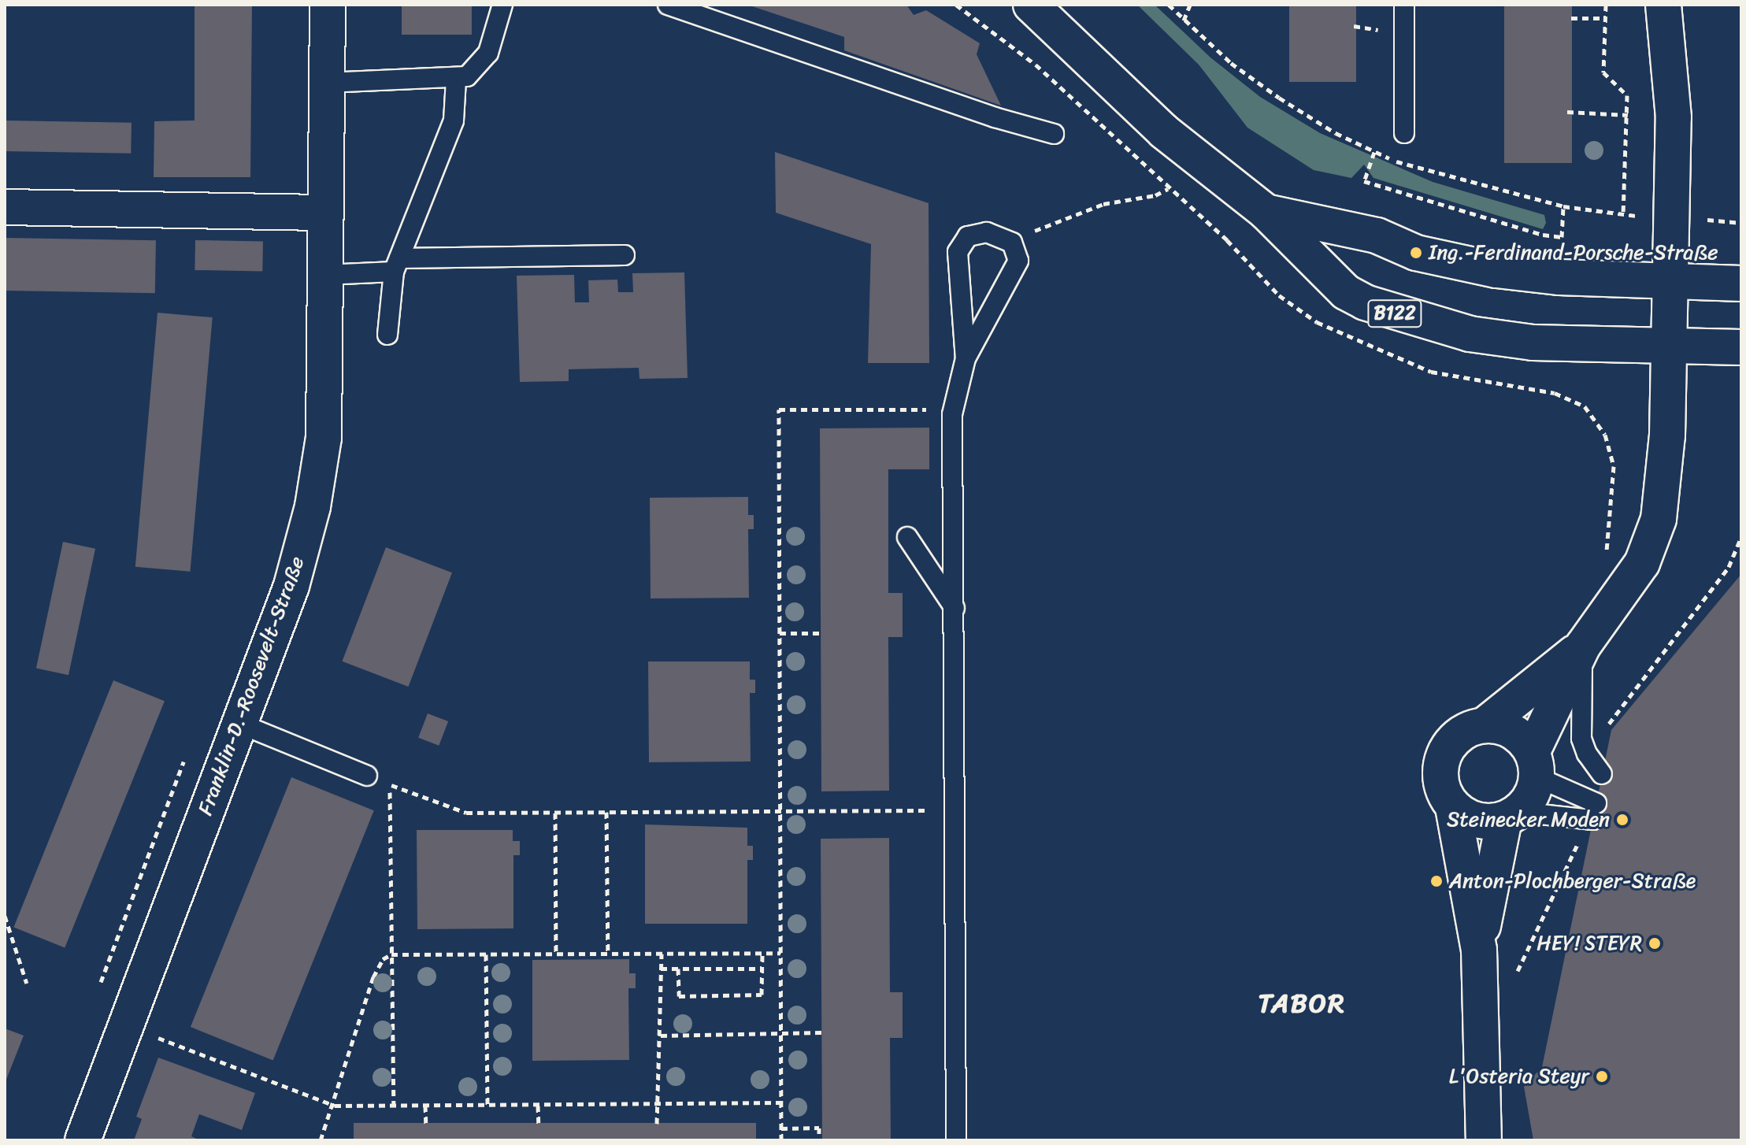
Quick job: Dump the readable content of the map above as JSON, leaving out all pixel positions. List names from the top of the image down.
{
  "streets": {
    "street": ["B122", "Franklin-D.-Roosevelt-Straße"]
  },
  "districts": ["TABOR"],
  "places": [
    "Ing.-Ferdinand-Porsche-Straße",
    "Steinecker Moden",
    "Anton-Plochberger-Straße",
    "HEY! STEYR",
    "L'Osteria Steyr"
  ]
}
